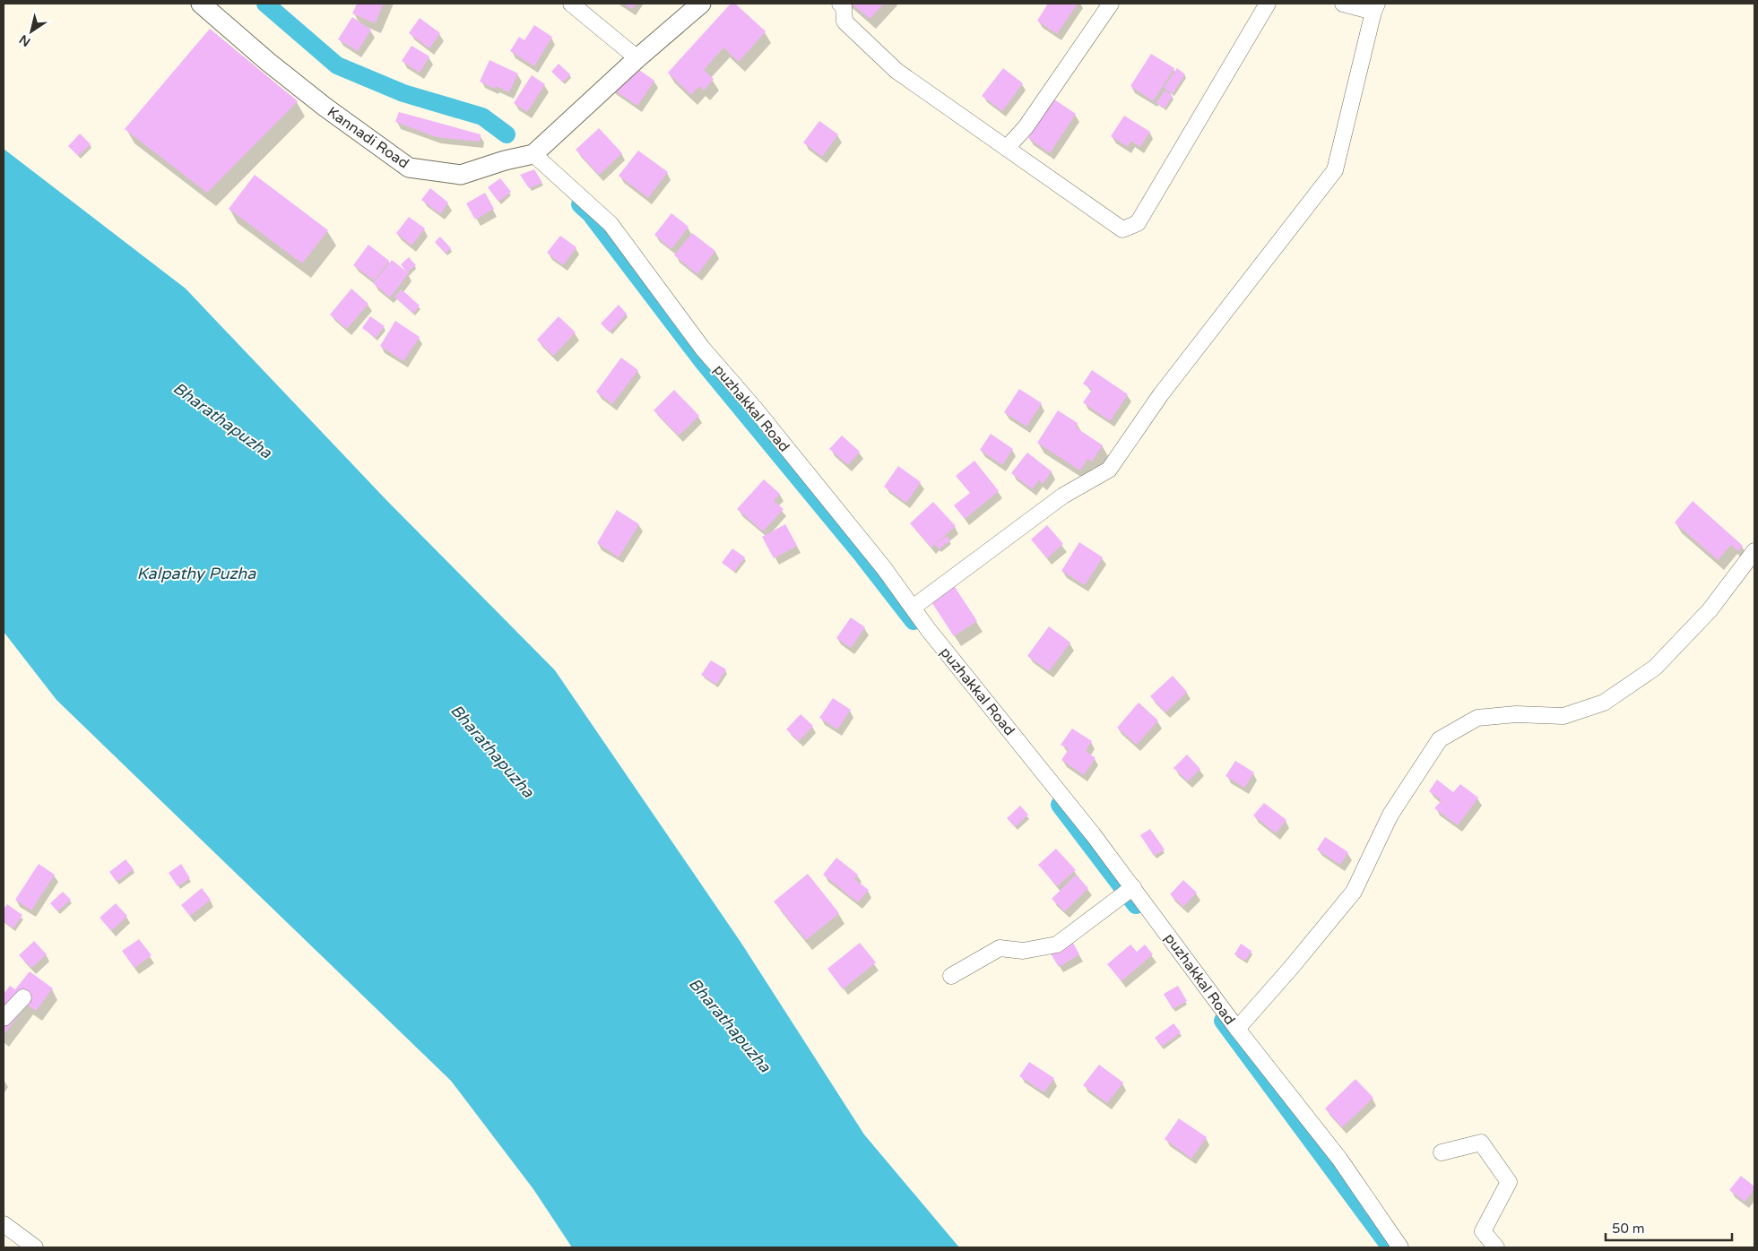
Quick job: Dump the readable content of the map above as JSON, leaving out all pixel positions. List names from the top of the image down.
{
  "streets": {
    "street": ["Kannadi Road", "puzhakkal Road"]
  },
  "crossings": [
    ["Kannadi Road", "puzhakkal Road"]
  ],
  "water": ["Bharathapuzha", "Kalpathy Puzha"],
  "scale_bar": "50 m",
  "north": "bottom left"
}
